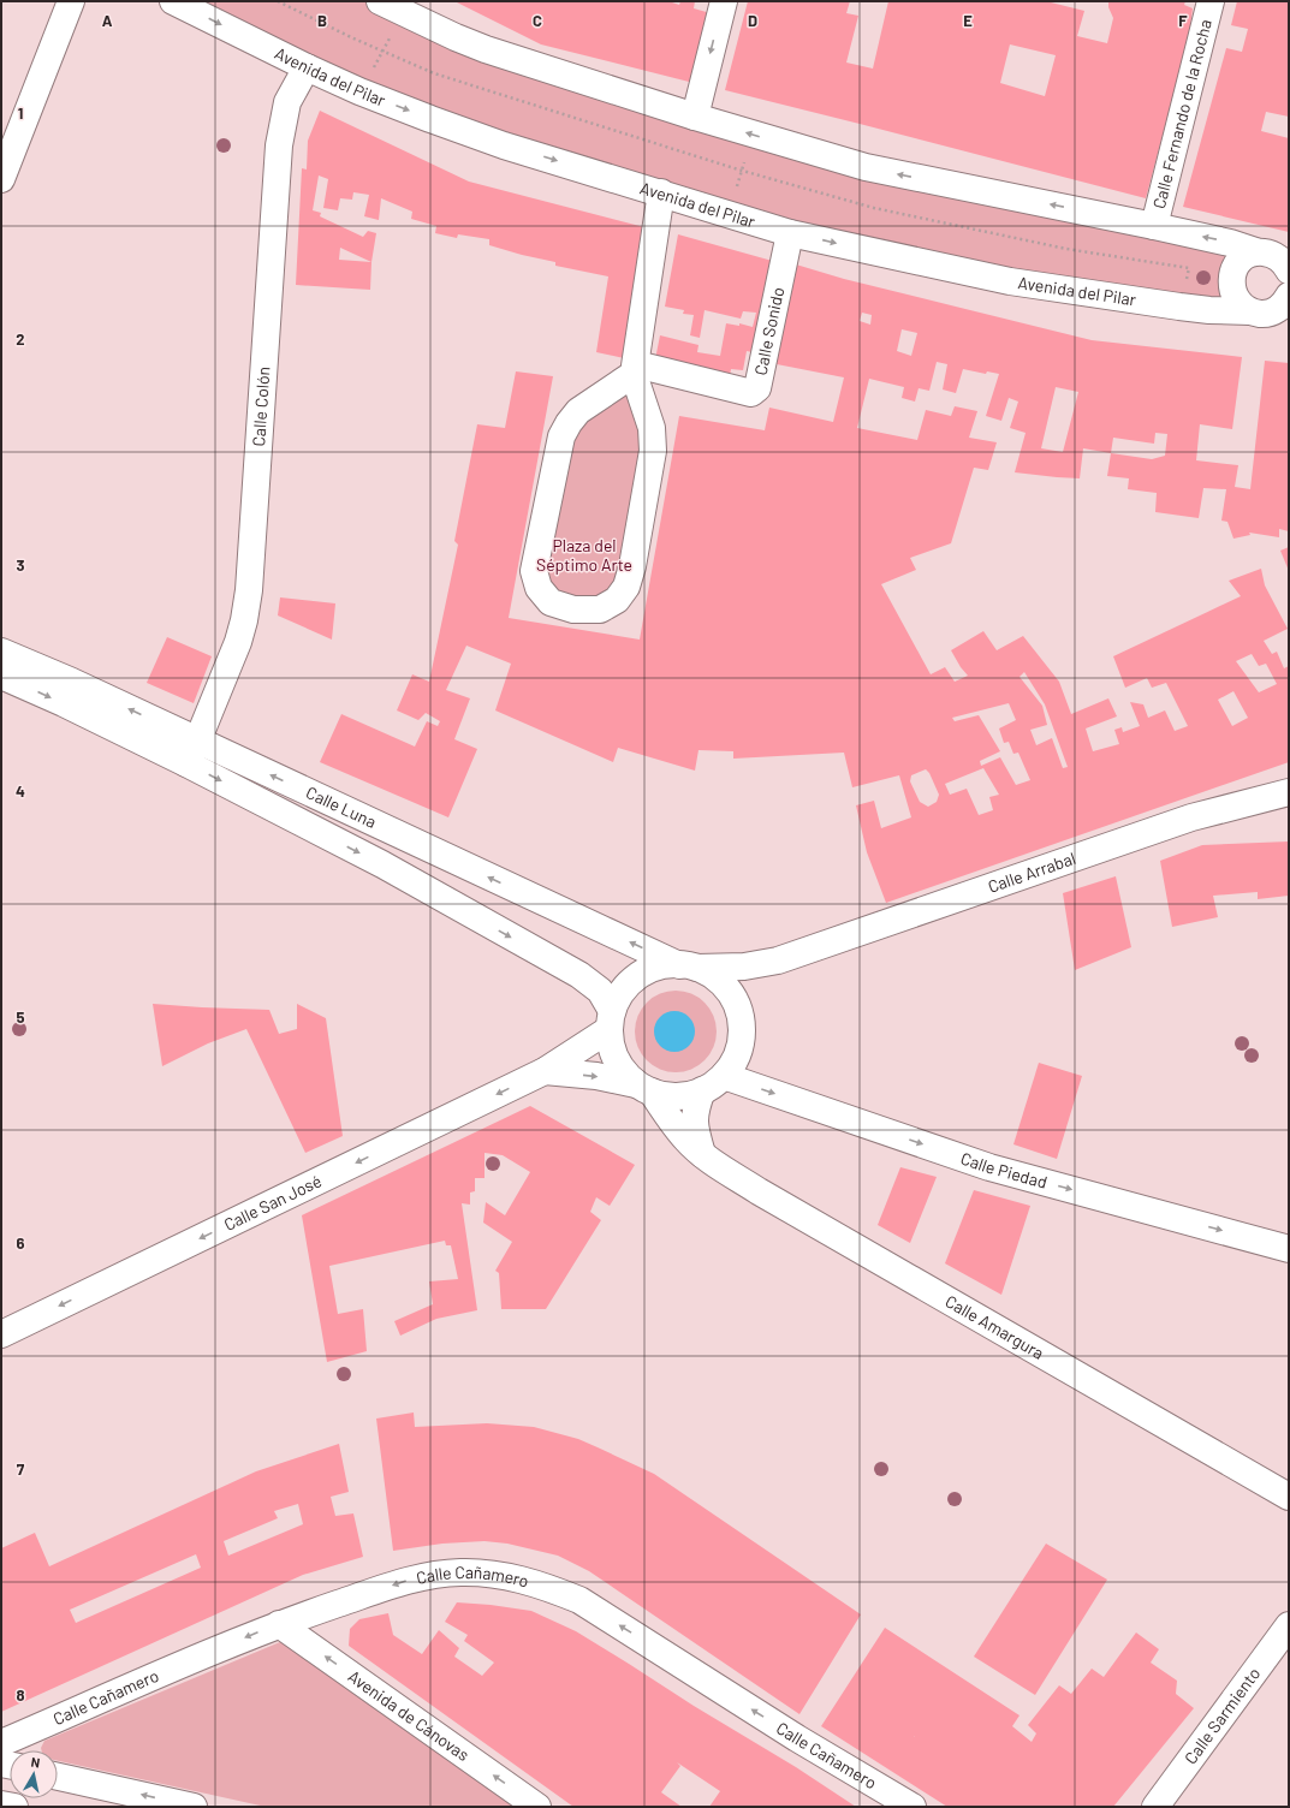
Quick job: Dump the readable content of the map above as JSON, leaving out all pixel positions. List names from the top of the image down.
{
  "streets": {
    "street": [
      "Avenida del Pilar",
      "Calle Fernando de la Rocha",
      "Calle Sonido",
      "Calle Colón",
      "Calle Luna",
      "Calle Arrabal",
      "Calle Piedad",
      "Calle San José",
      "Calle Amargura",
      "Calle Cañamero",
      "Avenida de Cánovas",
      "Calle Sarmiento"
    ]
  },
  "crossings": [
    ["Avenida del Pilar", "Calle Sonido"],
    ["Avenida del Pilar", "Calle Colón"],
    ["Calle Colón", "Calle Luna"],
    ["Calle Luna", "Calle Arrabal"],
    ["Calle Luna", "Calle Piedad"],
    ["Calle Luna", "Calle San José"],
    ["Calle Luna", "Calle Amargura"],
    ["Calle Arrabal", "Calle Piedad"],
    ["Calle Arrabal", "Calle San José"],
    ["Calle Arrabal", "Calle Amargura"],
    ["Calle Piedad", "Calle San José"],
    ["Calle Piedad", "Calle Amargura"],
    ["Calle San José", "Calle Amargura"],
    ["Calle Cañamero", "Avenida de Cánovas"]
  ],
  "one_way": [
    "Calle Piedad",
    "Calle San José",
    "Calle Cañamero",
    "Avenida de Cánovas"
  ],
  "parks": ["Plaza del Séptimo Arte"],
  "north": "top",
  "grid": {
    "columns": [
      "A",
      "B",
      "C",
      "D",
      "E",
      "F"
    ],
    "rows": [
      "1",
      "2",
      "3",
      "4",
      "5",
      "6",
      "7",
      "8"
    ]
  }
}
